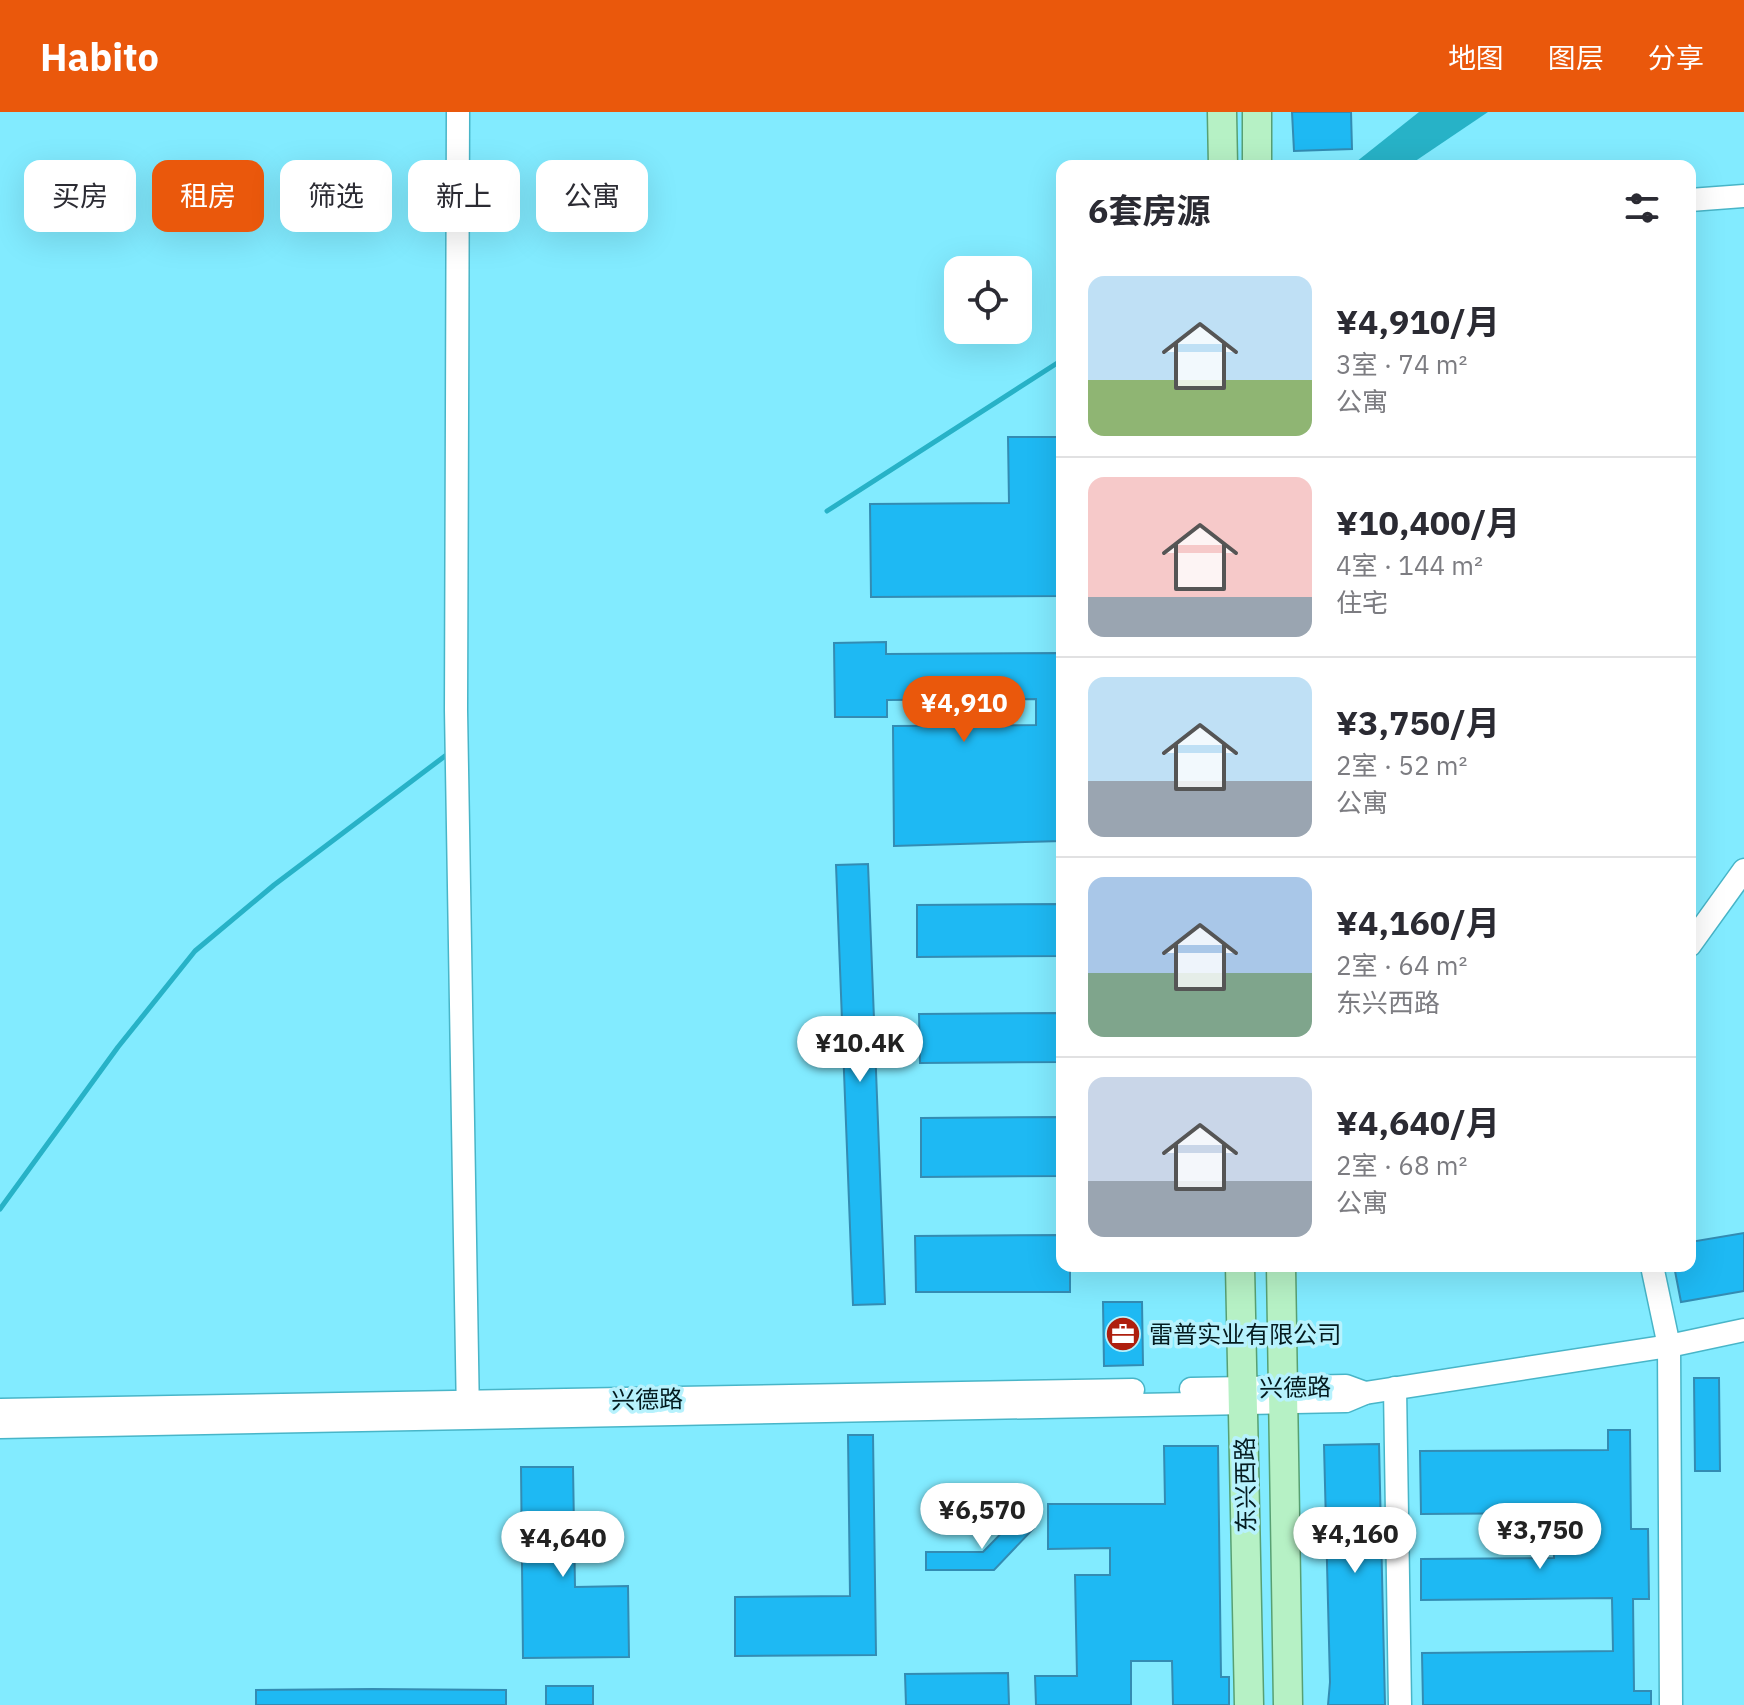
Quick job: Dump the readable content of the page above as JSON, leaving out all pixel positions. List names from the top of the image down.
{
  "streets": {
    "main road": ["东兴西路"],
    "street": ["兴德路"]
  },
  "crossings": [
    ["兴德路", "东兴西路"]
  ],
  "places": {
    "office": ["雷普实业有限公司"]
  },
  "page": {
    "header": "Habito",
    "nav": ["地图", "图层", "分享"],
    "chip": [
      "买房",
      "租房",
      "筛选",
      "新上",
      "公寓"
    ],
    "heading": "6套房源",
    "list": [
      {
        "name": "¥4,910/月",
        "note": "3室 · 74 m² · 公寓"
      },
      {
        "name": "¥10,400/月",
        "note": "4室 · 144 m² · 住宅"
      },
      {
        "name": "¥3,750/月",
        "note": "2室 · 52 m² · 公寓"
      },
      {
        "name": "¥4,160/月",
        "note": "2室 · 64 m² · 东兴西路"
      },
      {
        "name": "¥4,640/月",
        "note": "2室 · 68 m² · 公寓"
      }
    ],
    "price": [
      "¥4,910",
      "¥10.4K",
      "¥6,570",
      "¥3,750",
      "¥4,160",
      "¥4,640"
    ]
  }
}
